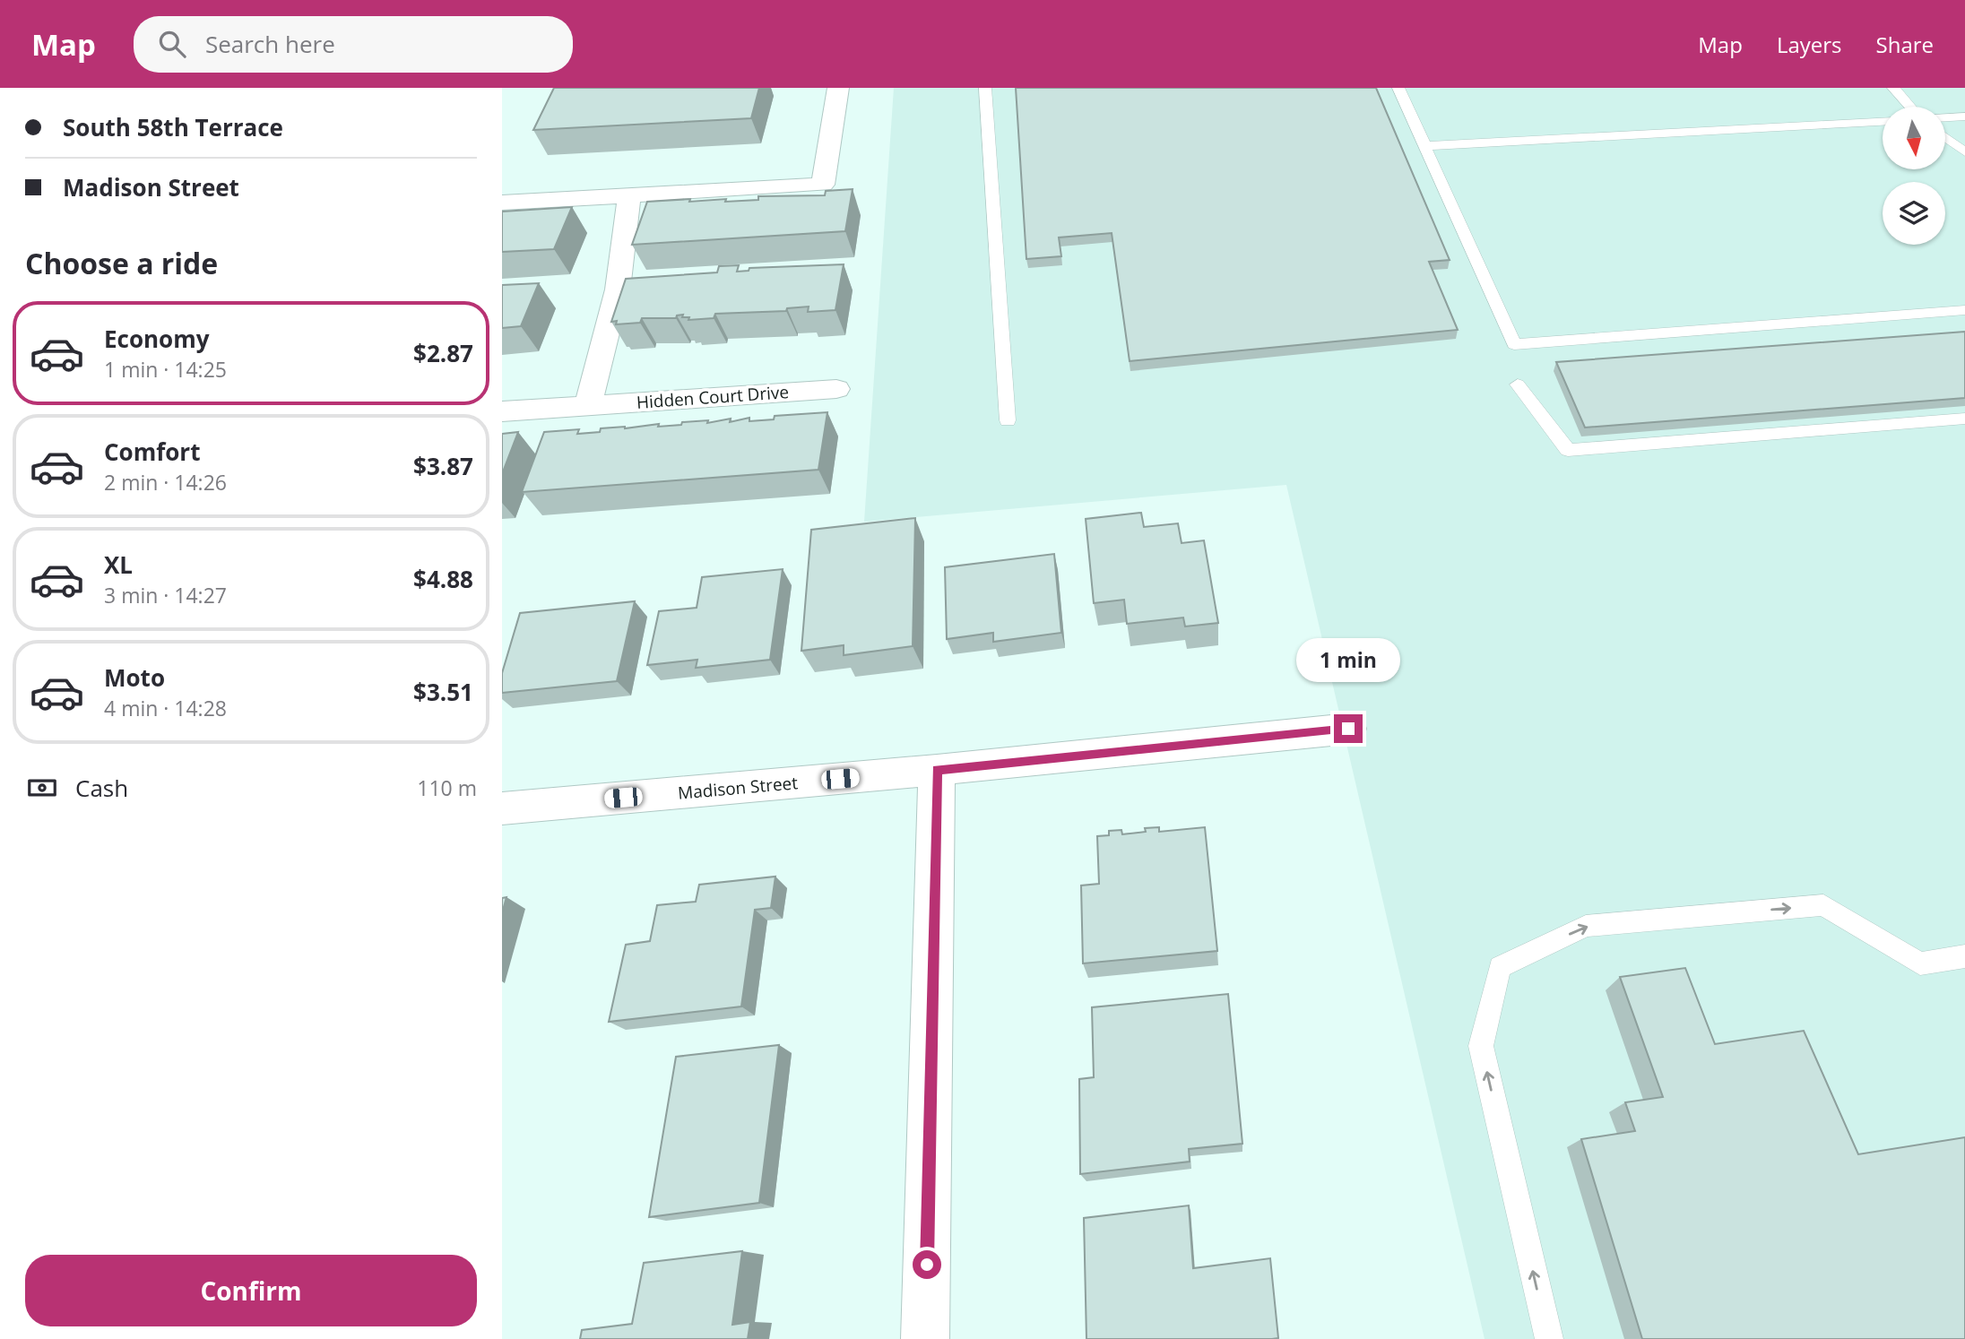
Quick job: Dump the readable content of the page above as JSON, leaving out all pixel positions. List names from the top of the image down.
{
  "streets": {
    "street": ["Hidden Court Drive", "Madison Street"]
  },
  "north": "bottom",
  "page": {
    "header": "Map",
    "search": "Search here",
    "nav": ["Map", "Layers", "Share"],
    "banner": ["South 58th Terrace", "Madison Street"],
    "heading": "Choose a ride",
    "list": [
      {
        "name": "Economy",
        "note": "1 min · 14:25",
        "value": "$2.87"
      },
      {
        "name": "Comfort",
        "note": "2 min · 14:26",
        "value": "$3.87"
      },
      {
        "name": "XL",
        "note": "3 min · 14:27",
        "value": "$4.88"
      },
      {
        "name": "Moto",
        "note": "4 min · 14:28",
        "value": "$3.51"
      }
    ],
    "bubble": "1 min",
    "pay": ["Cash", "110 m"],
    "buttons": "Confirm"
  }
}
